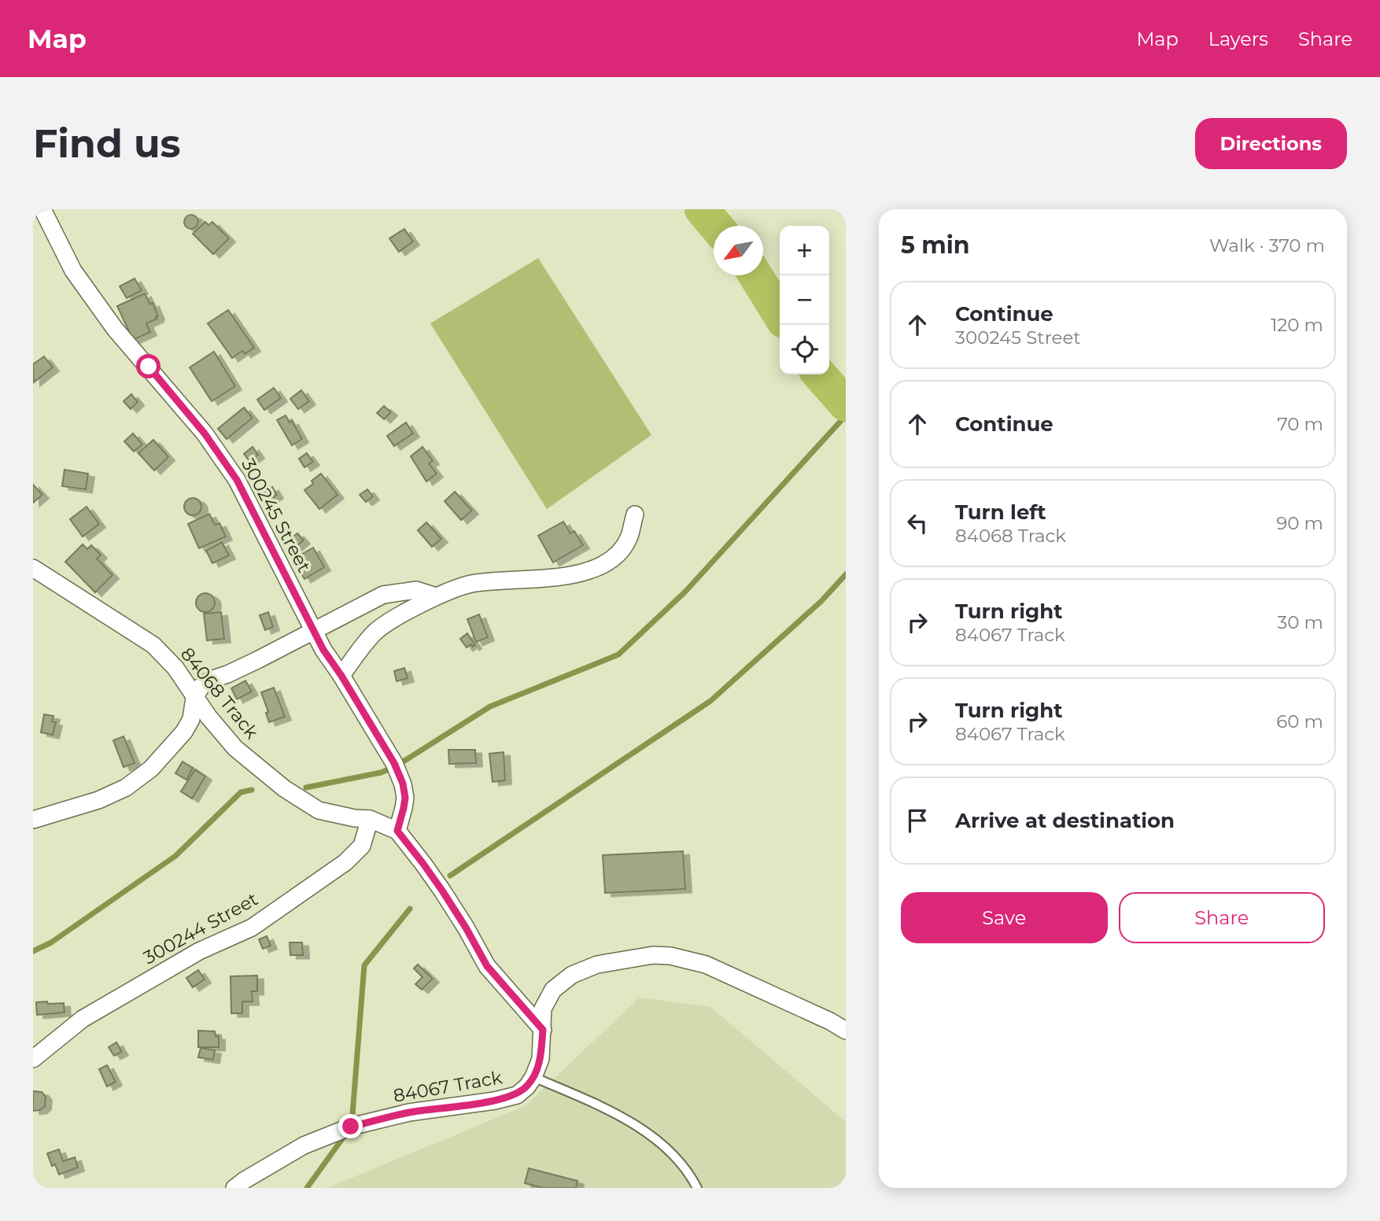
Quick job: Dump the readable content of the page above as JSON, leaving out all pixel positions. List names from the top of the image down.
{
  "streets": {
    "street": [
      "300245 Street",
      "84068 Track",
      "300244 Street",
      "84067 Track"
    ]
  },
  "crossings": [
    ["300245 Street", "84068 Track"],
    ["84068 Track", "300244 Street"],
    ["84068 Track", "84067 Track"]
  ],
  "north": "bottom left",
  "page": {
    "header": "Map",
    "nav": ["Map", "Layers", "Share"],
    "buttons": [
      "Directions",
      ["Save", "Share"]
    ],
    "title": "Find us",
    "heading": ["5 min", "Walk · 370 m"],
    "map_buttons": ["+", "−"],
    "list": [
      ["Continue", "300245 Street", "120 m"],
      ["Continue", "70 m"],
      ["Turn left", "84068 Track", "90 m"],
      ["Turn right", "84067 Track", "30 m"],
      ["Turn right", "84067 Track", "60 m"],
      "Arrive at destination"
    ]
  }
}
